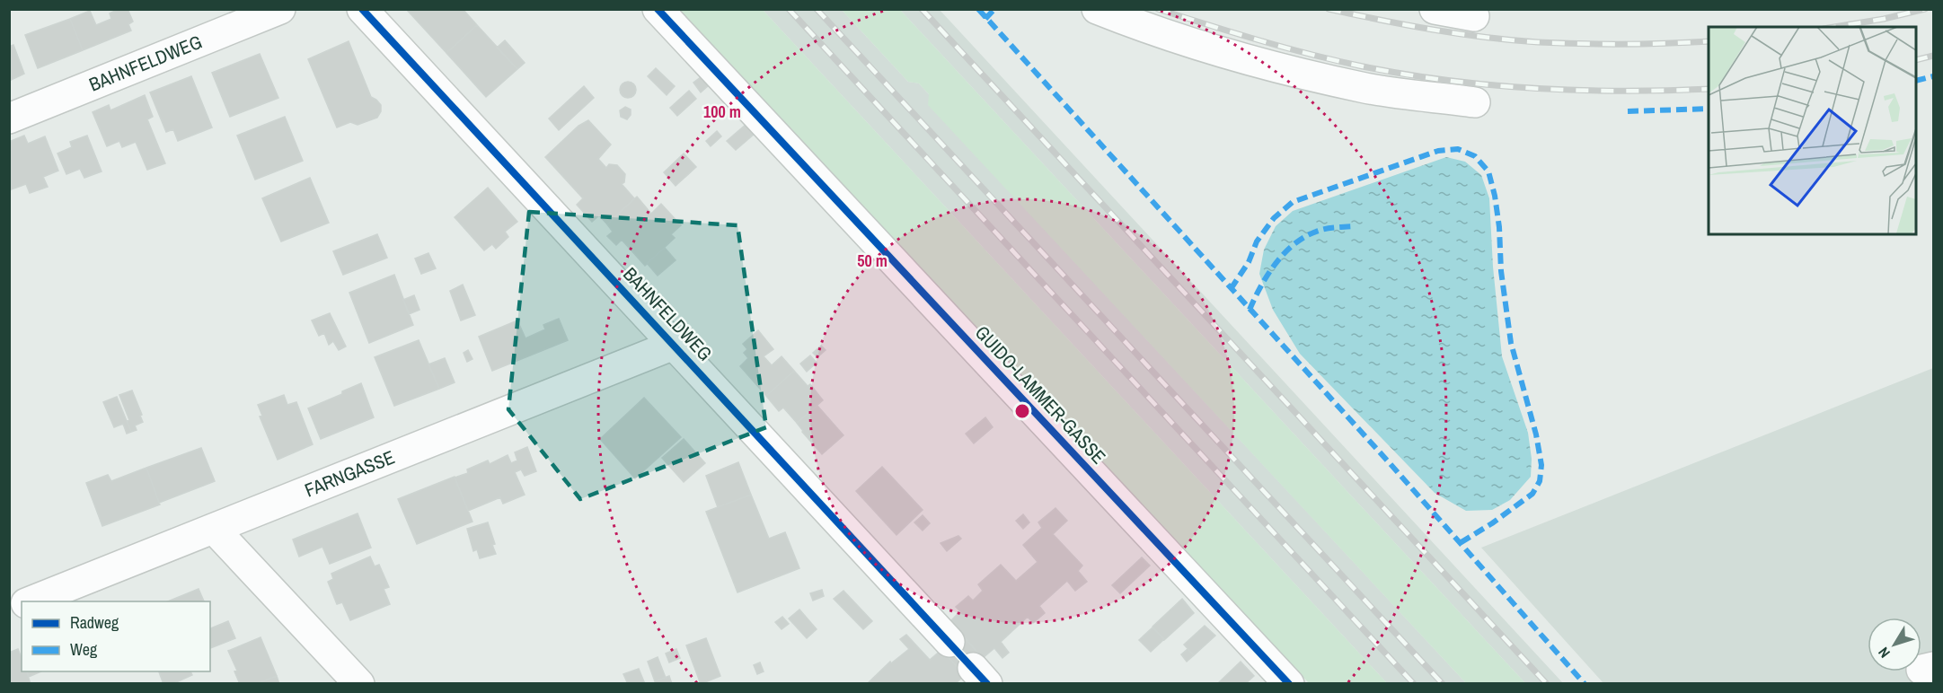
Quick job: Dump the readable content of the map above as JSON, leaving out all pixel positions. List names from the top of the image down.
{
  "streets": {
    "street": ["BAHNFELDWEG", "GUIDO-LAMMER-GASSE", "FARNGASSE"]
  },
  "crossings": [
    ["BAHNFELDWEG", "FARNGASSE"]
  ],
  "legend": ["Radweg", "Weg"],
  "north": "bottom left",
  "rings": ["100 m", "50 m"]
}
